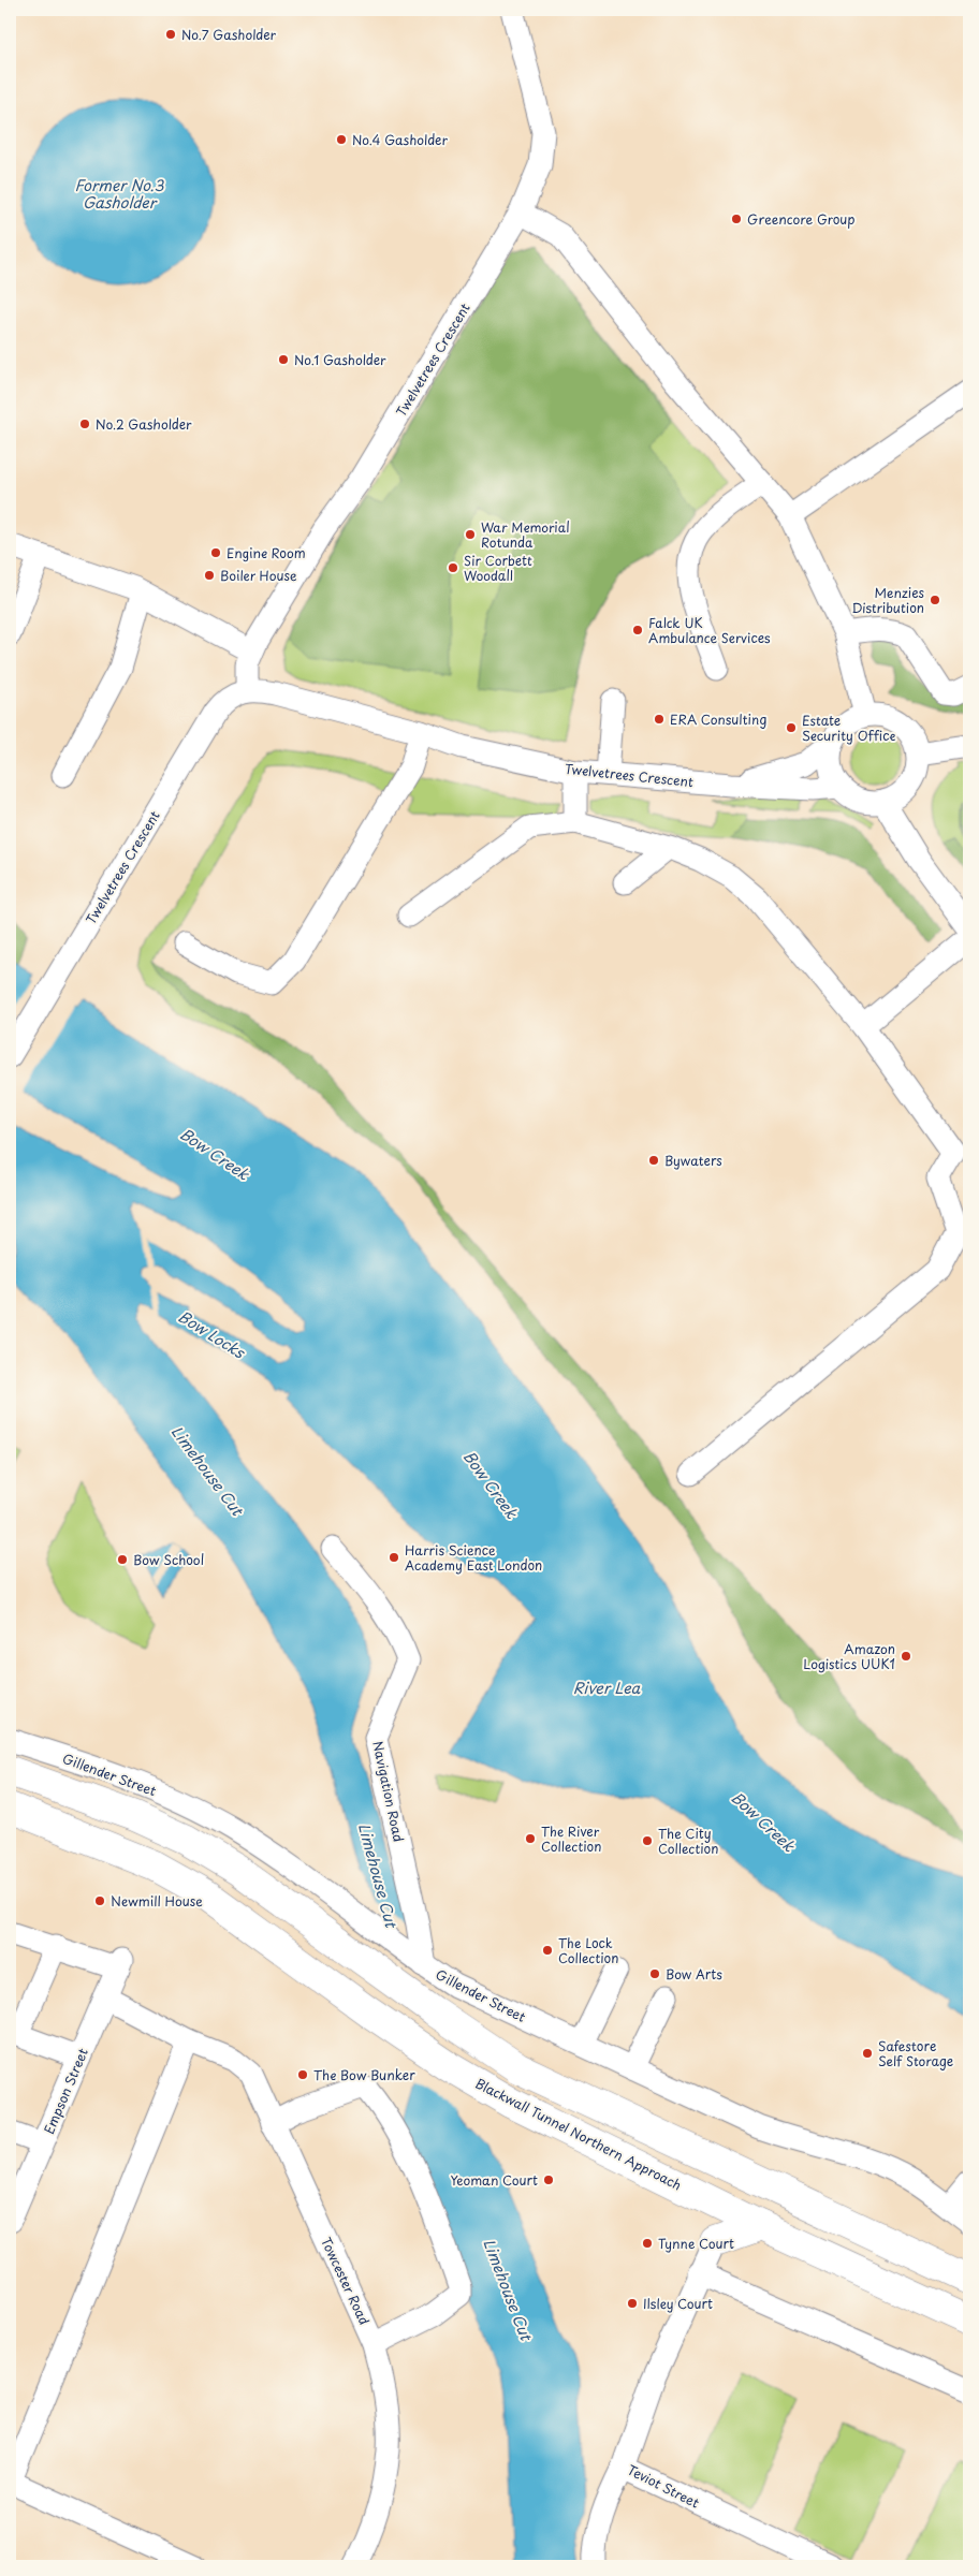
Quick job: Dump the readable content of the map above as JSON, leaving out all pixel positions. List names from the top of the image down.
{
  "streets": {
    "highway": ["Blackwall Tunnel Northern Approach"],
    "street": [
      "Twelvetrees Crescent",
      "Gillender Street",
      "Navigation Road",
      "Empson Street",
      "Towcester Road",
      "Teviot Street"
    ]
  },
  "crossings": [
    ["Gillender Street", "Navigation Road"],
    ["Empson Street", "Towcester Road"]
  ],
  "water": [
    "Former No.3 Gasholder",
    "Bow Creek",
    "Bow Locks",
    "Limehouse Cut",
    "River Lea"
  ],
  "places": [
    "No.7 Gasholder",
    "No.4 Gasholder",
    "Greencore Group",
    "No.1 Gasholder",
    "No.2 Gasholder",
    "War Memorial Rotunda",
    "Engine Room",
    "Sir Corbett Woodall",
    "Boiler House",
    "Menzies Distribution",
    "Falck UK Ambulance Services",
    "ERA Consulting",
    "Estate Security Office",
    "Bywaters",
    "Harris Science Academy East London",
    "Bow School",
    "Amazon Logistics UUK1",
    "The River Collection",
    "The City Collection",
    "Newmill House",
    "The Lock Collection",
    "Bow Arts",
    "Safestore Self Storage",
    "The Bow Bunker",
    "Yeoman Court",
    "Tynne Court",
    "Ilsley Court"
  ]
}
